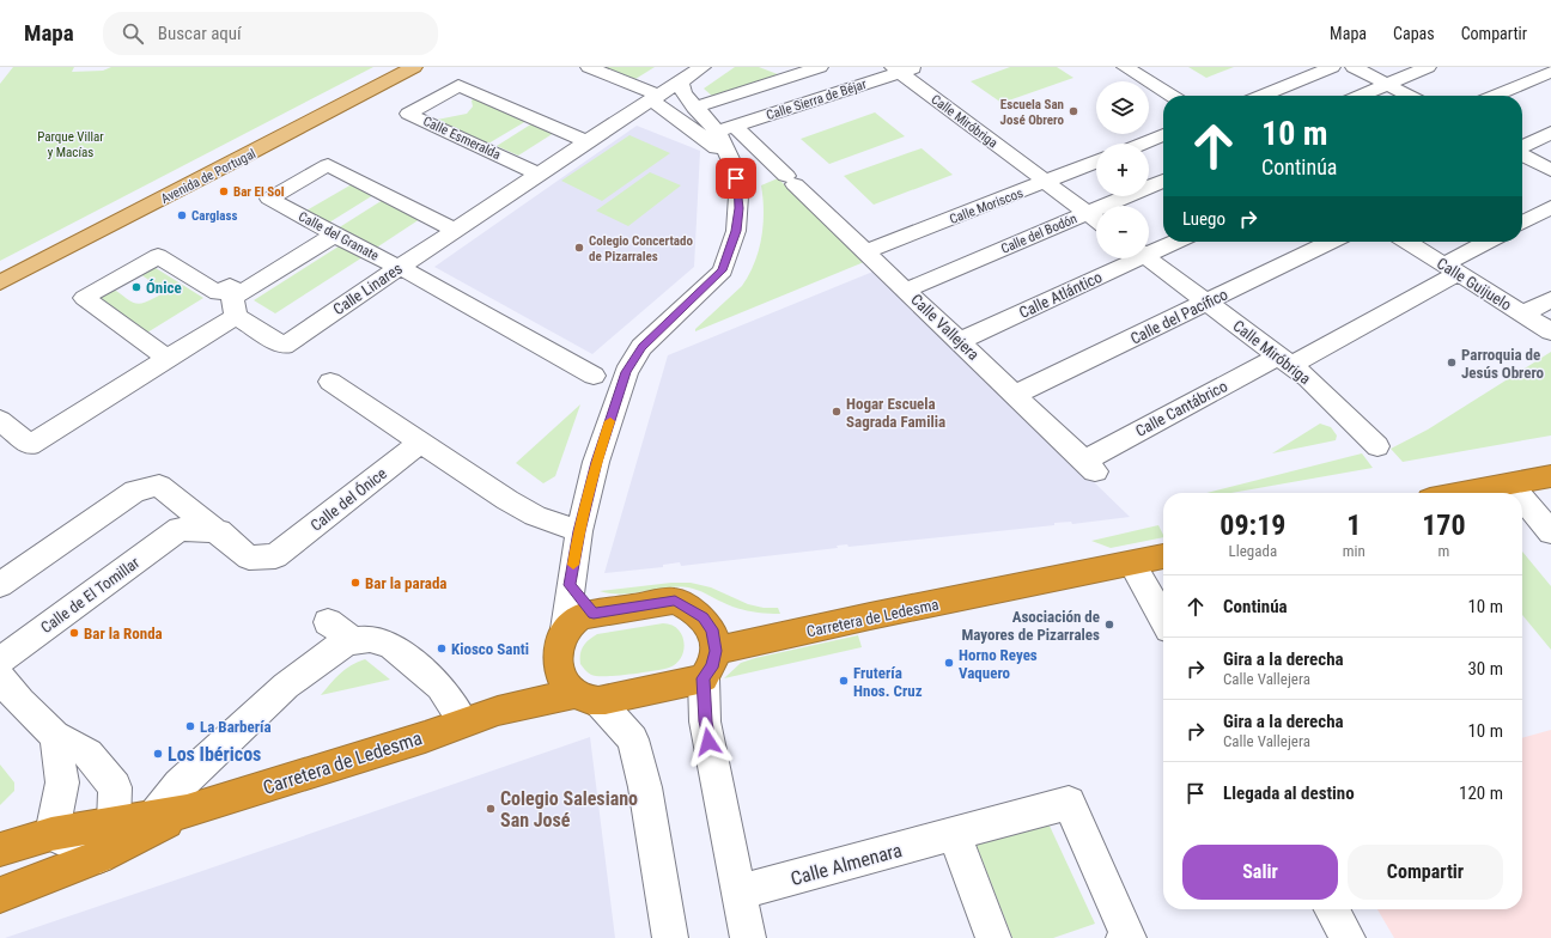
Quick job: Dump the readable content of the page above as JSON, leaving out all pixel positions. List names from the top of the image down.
{
  "streets": {
    "highway": ["Carretera de Ledesma"],
    "main road": ["Avenida de Portugal"],
    "street": [
      "Calle Sierra de Béjar",
      "Calle Miróbriga",
      "Calle Esmeralda",
      "Calle Moriscos",
      "Calle del Bodón",
      "Calle del Granate",
      "Calle Guijuelo",
      "Calle Linares",
      "Calle Atlántico",
      "Calle del Pacífico",
      "Calle Vallejera",
      "Calle Cantábrico",
      "Calle del Ónice",
      "Calle de El Tomillar",
      "Calle Almenara"
    ]
  },
  "crossings": [
    ["Calle Sierra de Béjar", "Calle Miróbriga"],
    ["Calle Sierra de Béjar", "Calle Vallejera"],
    ["Calle Miróbriga", "Calle Moriscos"],
    ["Calle Miróbriga", "Calle del Bodón"],
    ["Calle Miróbriga", "Calle del Pacífico"],
    ["Calle Miróbriga", "Calle Cantábrico"],
    ["Calle Esmeralda", "Calle Linares"],
    ["Calle Moriscos", "Calle Vallejera"],
    ["Calle del Bodón", "Calle Vallejera"],
    ["Calle del Granate", "Calle Linares"],
    ["Calle Guijuelo", "Calle Cantábrico"],
    ["Calle Atlántico", "Calle Vallejera"],
    ["Calle del Pacífico", "Calle Vallejera"],
    ["Calle Vallejera", "Calle Cantábrico"],
    ["Calle del Ónice", "Calle de El Tomillar"]
  ],
  "parks": ["Parque Villar y Macías"],
  "places": [
    "Escuela San José Obrero",
    "Bar El Sol",
    "Carglass",
    "Colegio Concertado de Pizarrales",
    "Ónice",
    "Parroquia de Jesús Obrero",
    "Hogar Escuela Sagrada Familia",
    "Bar la parada",
    "Asociación de Mayores de Pizarrales",
    "Bar la Ronda",
    "Kiosco Santi",
    "Horno Reyes Vaquero",
    "Frutería Hnos. Cruz",
    "La Barbería",
    "Los Ibéricos",
    "Colegio Salesiano San José"
  ],
  "page": {
    "header": "Mapa",
    "search": "Buscar aquí",
    "nav": ["Mapa", "Capas", "Compartir"],
    "map_buttons": ["+", "−"],
    "turn": ["10 m", "Continúa"],
    "then": "Luego",
    "eta": [
      "09:19",
      "Llegada",
      "1",
      "min",
      "170",
      "m"
    ],
    "list": [
      {
        "name": "Continúa",
        "value": "10 m"
      },
      {
        "name": "Gira a la derecha",
        "note": "Calle Vallejera",
        "value": "30 m"
      },
      {
        "name": "Gira a la derecha",
        "note": "Calle Vallejera",
        "value": "10 m"
      },
      {
        "name": "Llegada al destino",
        "value": "120 m"
      }
    ],
    "buttons": ["Salir", "Compartir"]
  }
}
